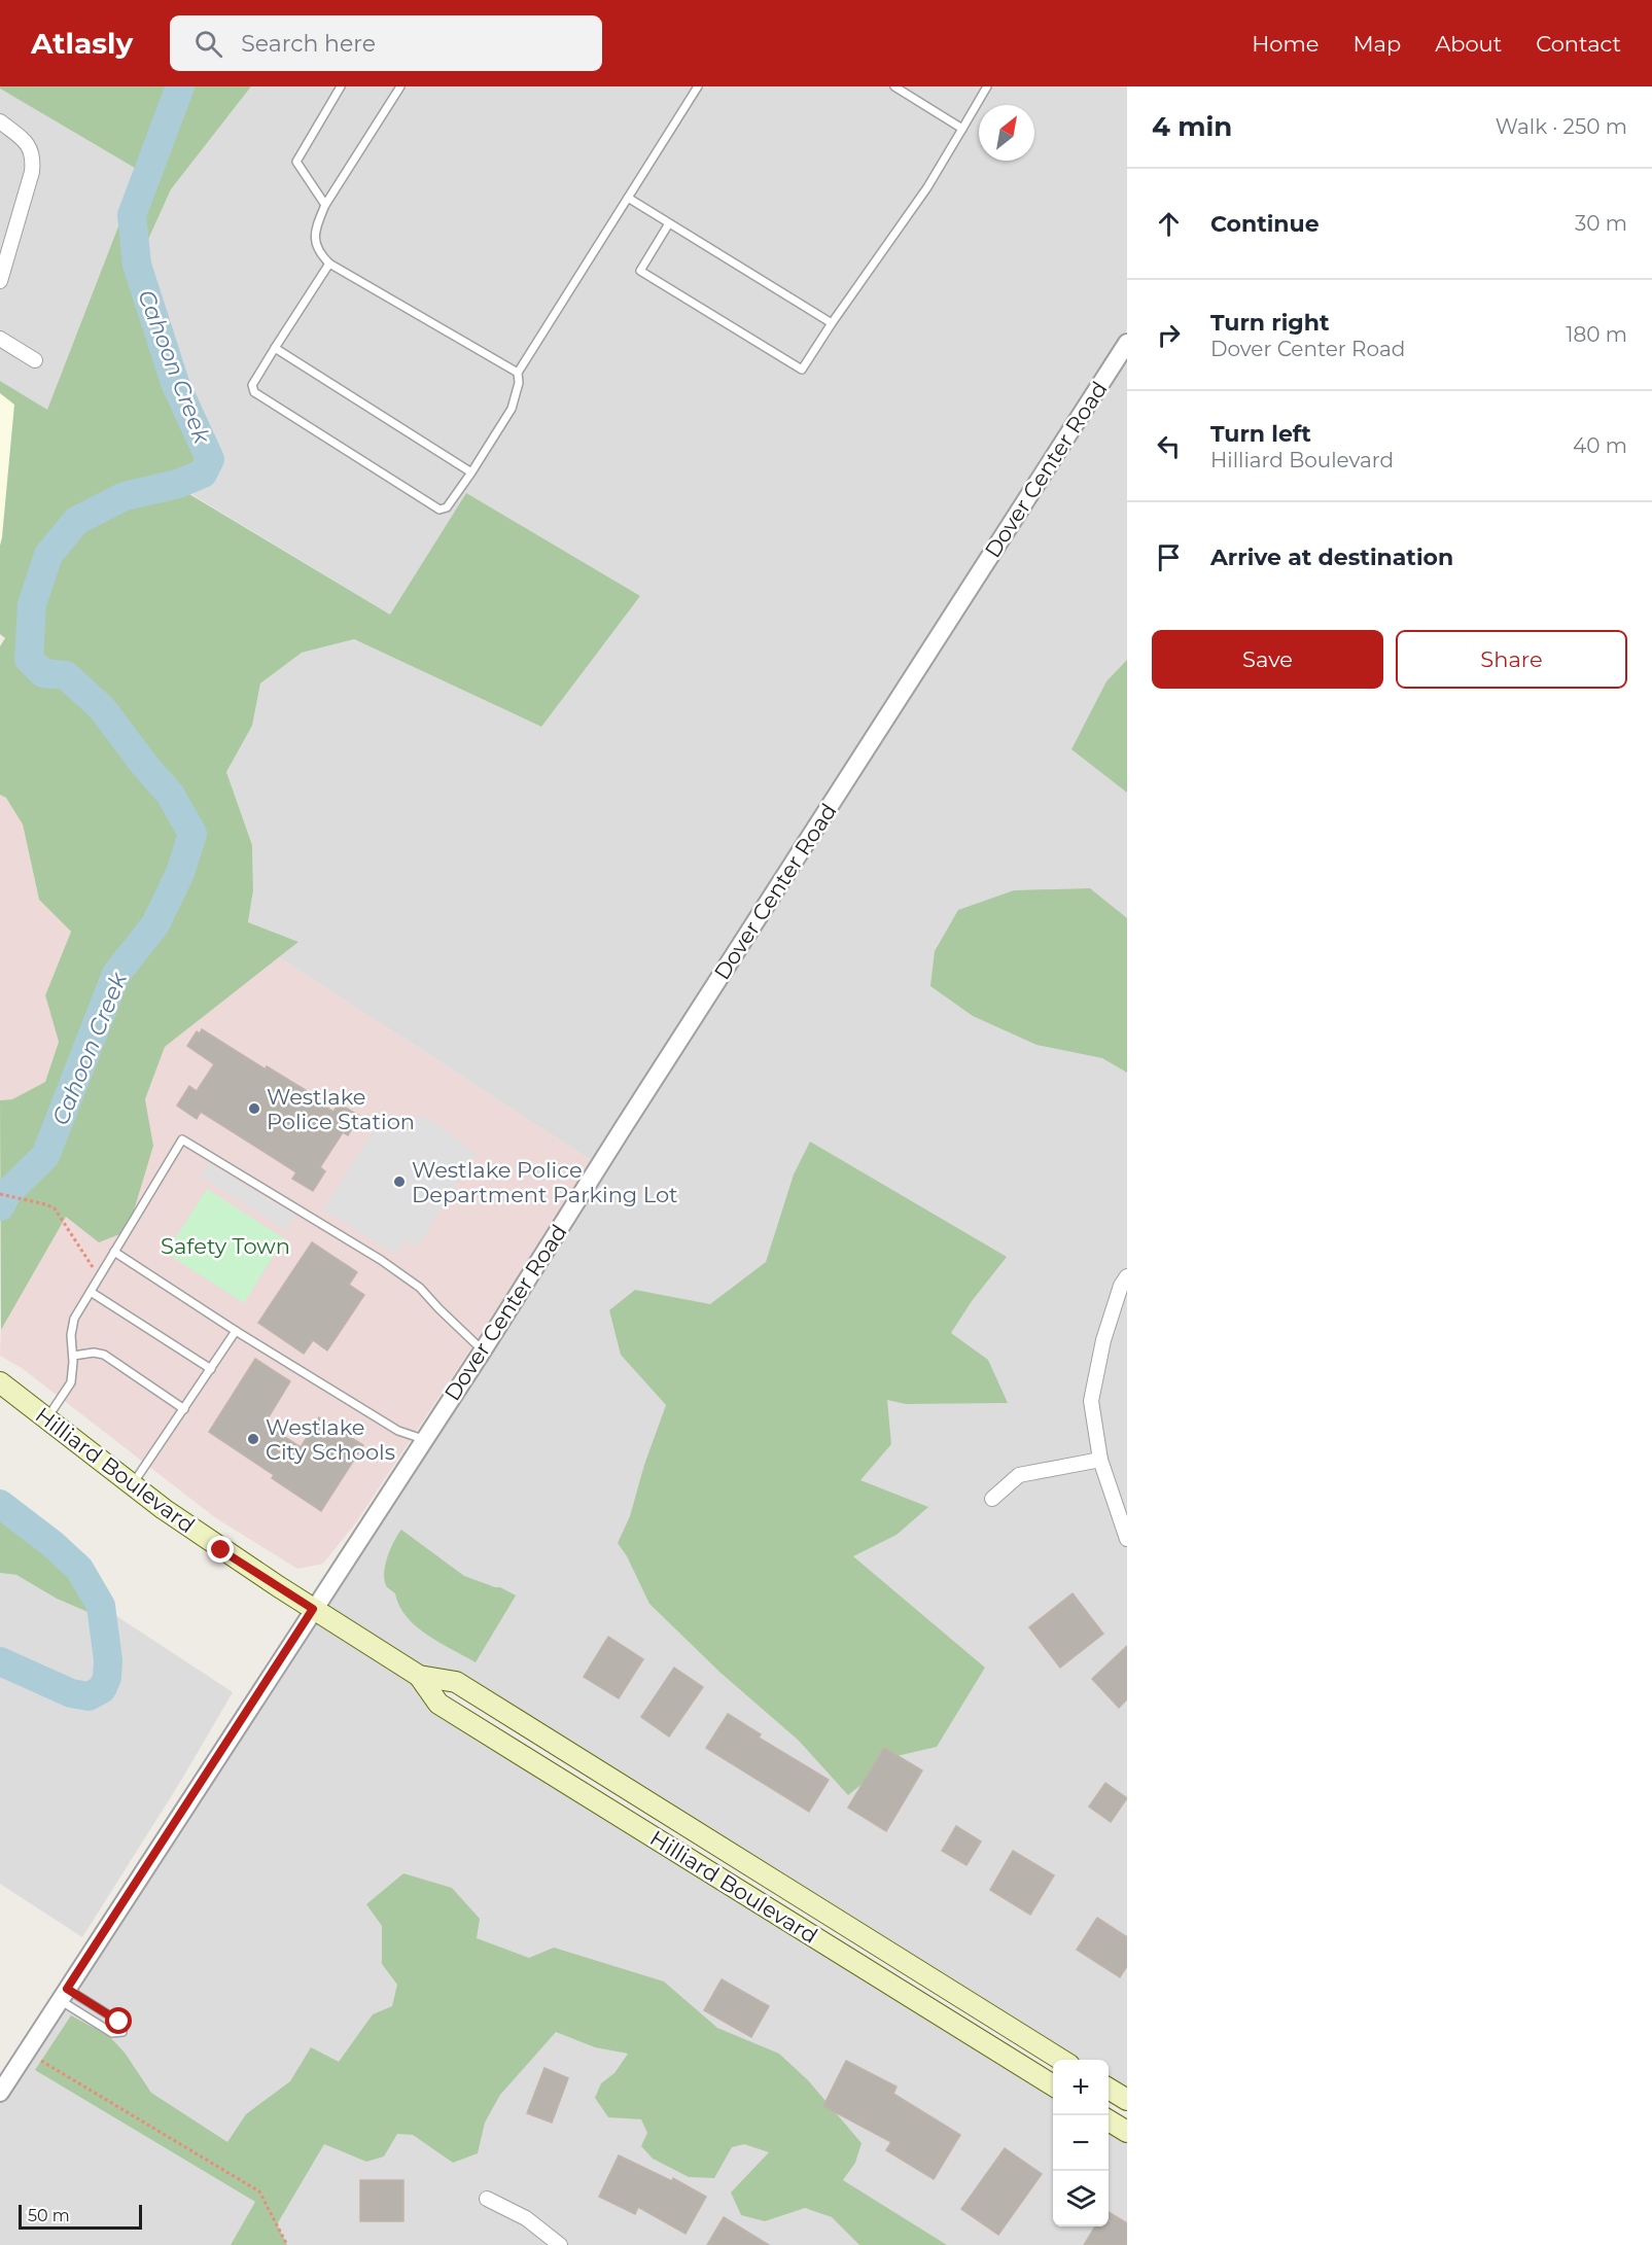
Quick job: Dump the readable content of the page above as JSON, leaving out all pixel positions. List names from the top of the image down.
{
  "streets": {
    "main road": ["Hilliard Boulevard"],
    "street": ["Dover Center Road"]
  },
  "crossings": [
    ["Dover Center Road", "Hilliard Boulevard"]
  ],
  "water": ["Cahoon Creek"],
  "parks": ["Safety Town"],
  "places": ["Westlake Police Station", "Westlake Police Department Parking Lot", "Westlake City Schools"],
  "scale_bar": "50 m",
  "north": "top right",
  "page": {
    "header": "Atlasly",
    "search": "Search here",
    "nav": [
      "Home",
      "Map",
      "About",
      "Contact"
    ],
    "heading": ["4 min", "Walk · 250 m"],
    "list": [
      ["Continue", "30 m"],
      ["Turn right", "Dover Center Road", "180 m"],
      ["Turn left", "Hilliard Boulevard", "40 m"],
      "Arrive at destination"
    ],
    "buttons": ["Save", "Share"],
    "map_buttons": ["+", "−"],
    "scale": "50 m"
  }
}
